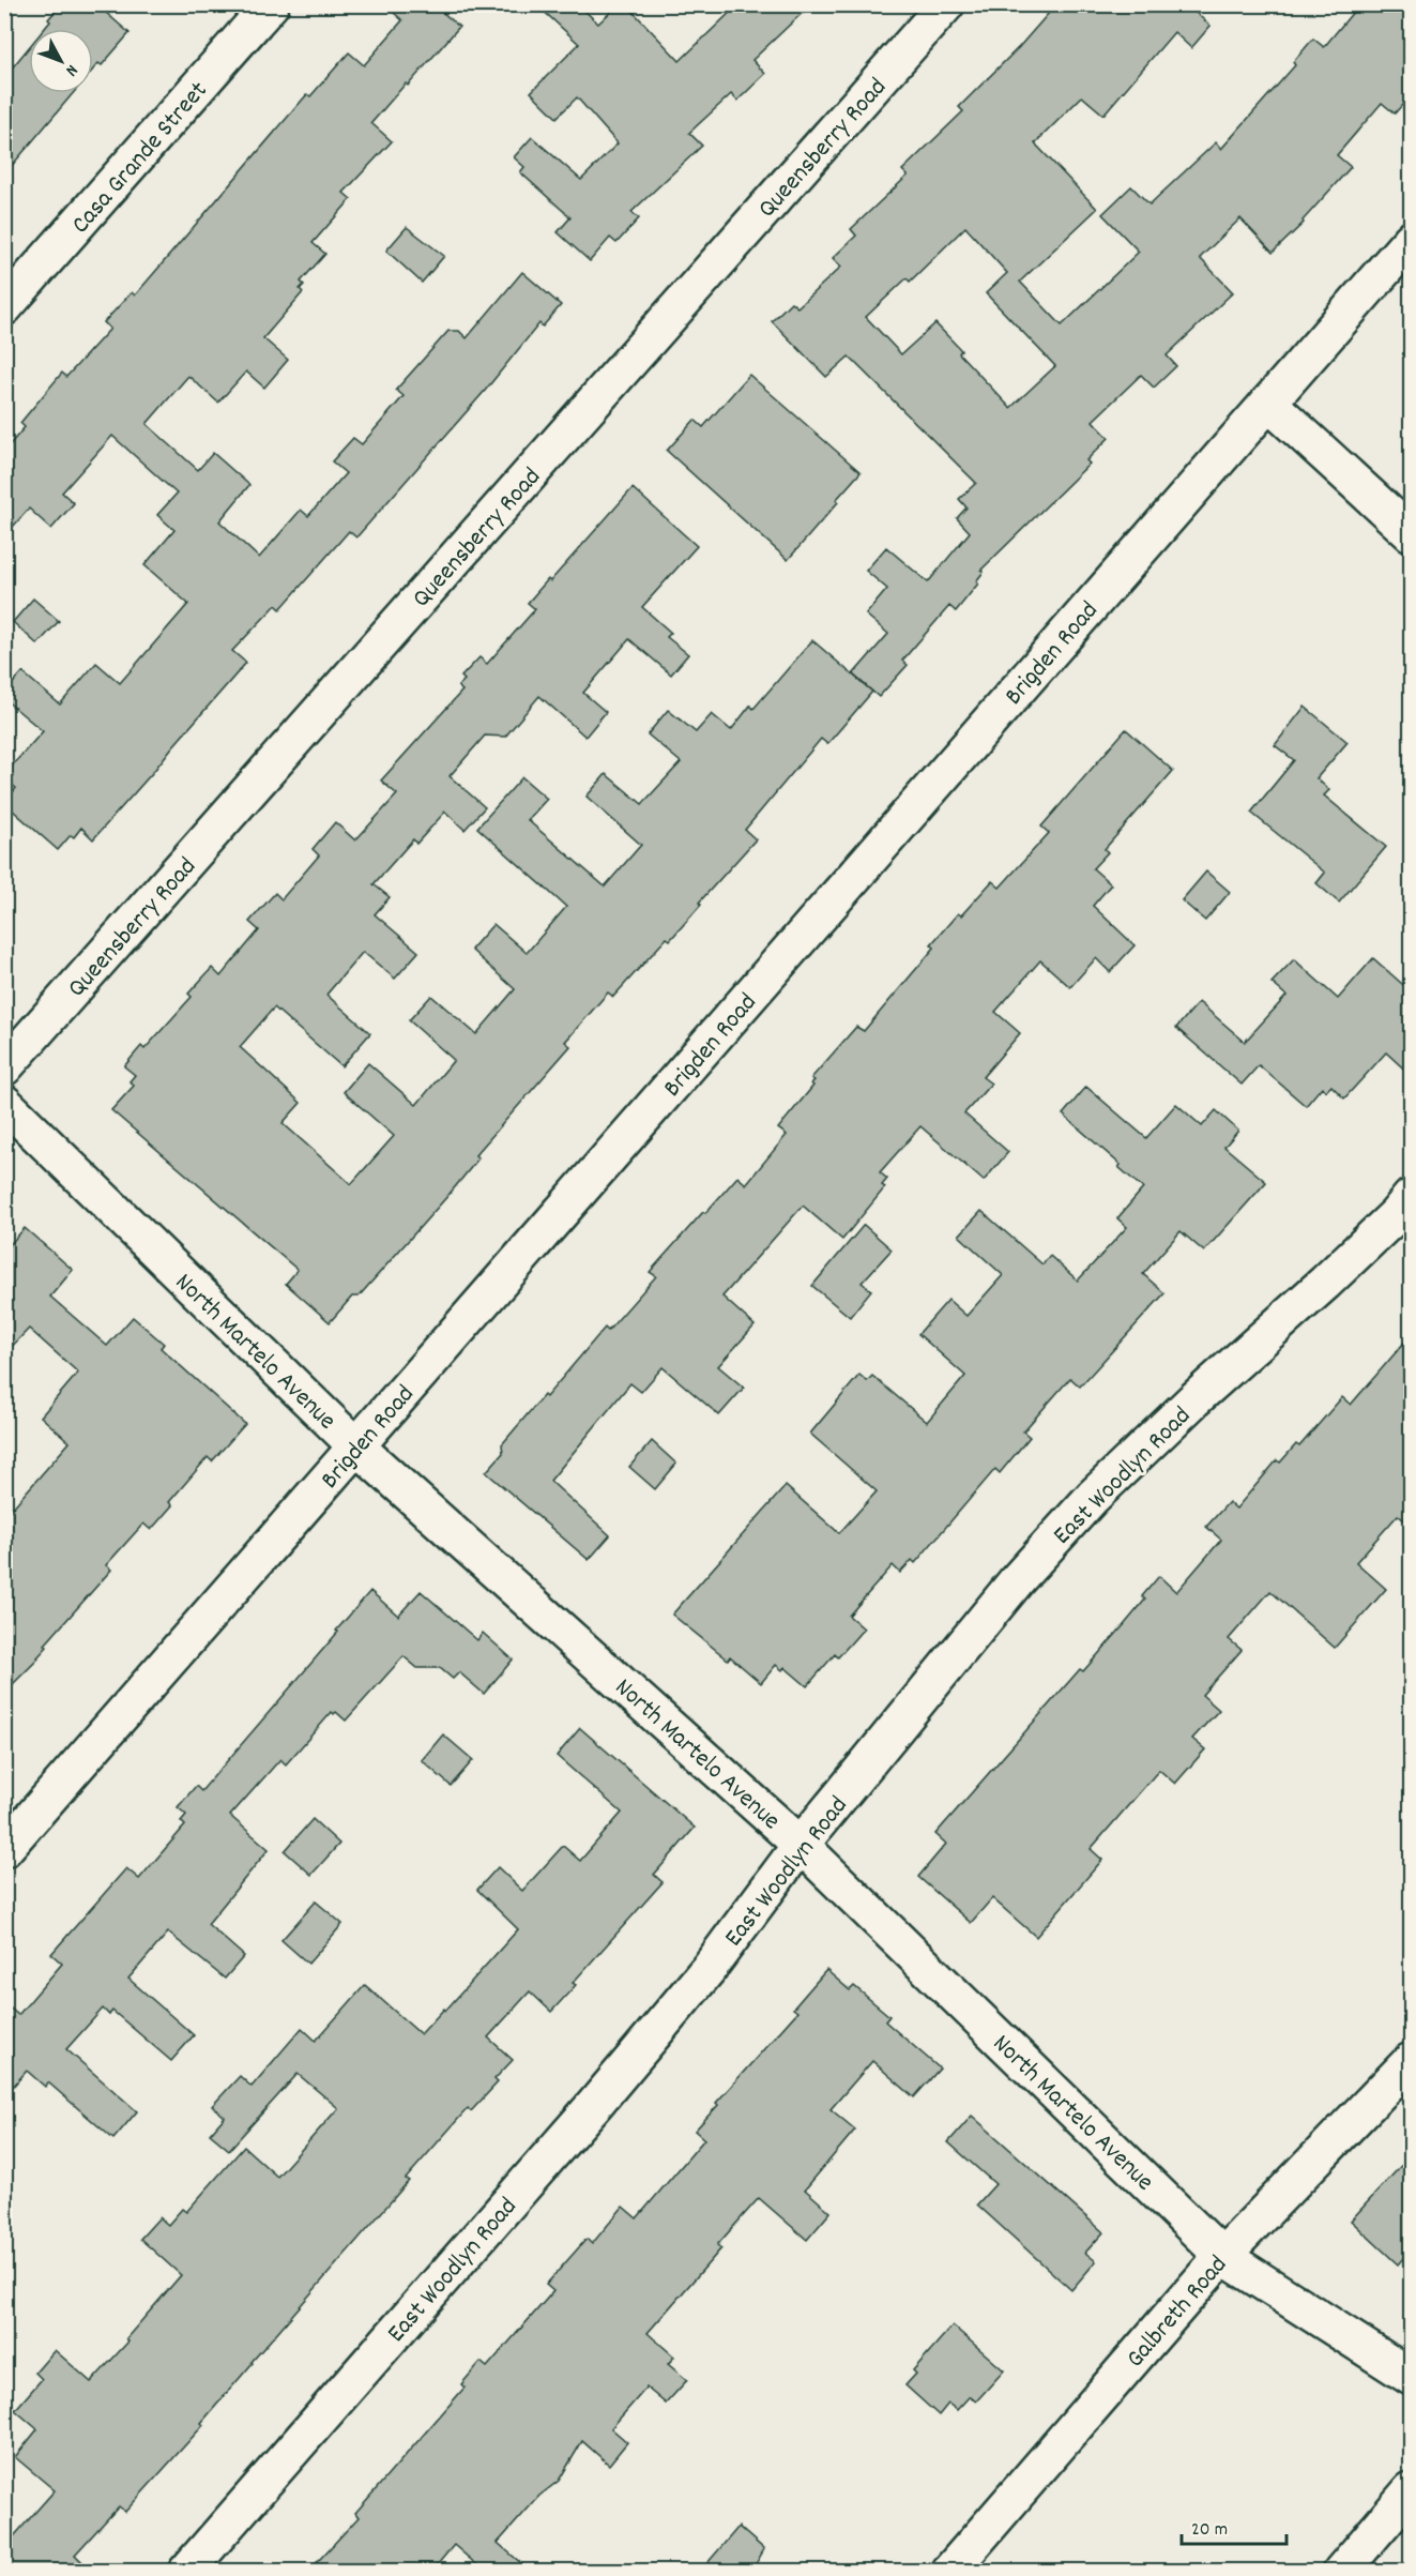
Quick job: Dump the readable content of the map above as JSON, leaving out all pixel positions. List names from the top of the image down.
{
  "streets": {
    "street": [
      "Queensberry Road",
      "Casa Grande Street",
      "Brigden Road",
      "North Martelo Avenue",
      "East Woodlyn Road",
      "Galbreth Road"
    ]
  },
  "crossings": [
    ["Brigden Road", "North Martelo Avenue"],
    ["North Martelo Avenue", "East Woodlyn Road"],
    ["North Martelo Avenue", "Galbreth Road"]
  ],
  "scale_bar": "20 m",
  "north": "bottom right"
}
